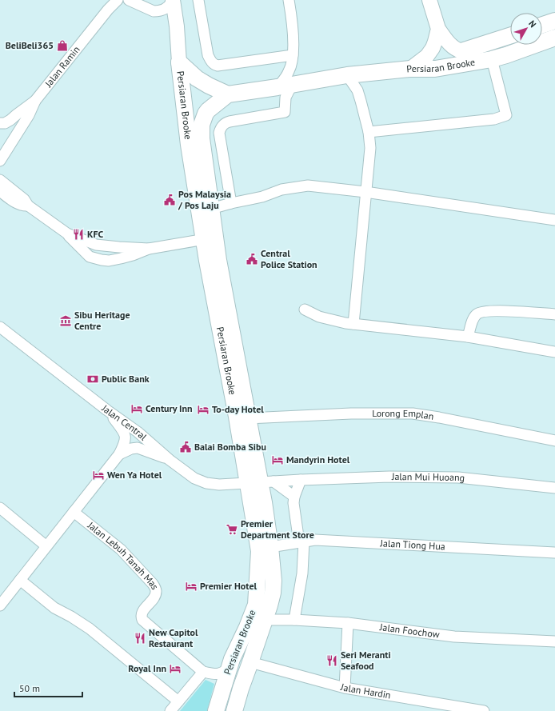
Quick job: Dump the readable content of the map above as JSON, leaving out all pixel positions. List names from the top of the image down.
{
  "streets": {
    "main road": ["Persiaran Brooke"],
    "street": [
      "Jalan Ramin",
      "Lorong Emplan",
      "Jalan Central",
      "Jalan Mui Huoang",
      "Jalan Tiong Hua",
      "Jalan Lebuh Tanah Mas",
      "Jalan Foochow",
      "Jalan Hardin"
    ]
  },
  "crossings": [
    ["Persiaran Brooke", "Lorong Emplan"],
    ["Persiaran Brooke", "Jalan Central"],
    ["Persiaran Brooke", "Jalan Mui Huoang"],
    ["Persiaran Brooke", "Jalan Tiong Hua"],
    ["Persiaran Brooke", "Jalan Foochow"],
    ["Persiaran Brooke", "Jalan Hardin"],
    ["Jalan Central", "Jalan Mui Huoang"]
  ],
  "places": {
    "shop": ["BeliBeli365"],
    "public building": ["Pos Malaysia / Pos Laju", "Central Police Station", "Balai Bomba Sibu"],
    "restaurant": ["KFC", "New Capitol Restaurant", "Seri Meranti Seafood"],
    "museum": ["Sibu Heritage Centre"],
    "bank": ["Public Bank"],
    "hotel": [
      "Century Inn",
      "To-day Hotel",
      "Mandyrin Hotel",
      "Wen Ya Hotel",
      "Premier Hotel",
      "Royal Inn"
    ],
    "supermarket": ["Premier Department Store"]
  },
  "scale_bar": "50 m",
  "north": "top right"
}
